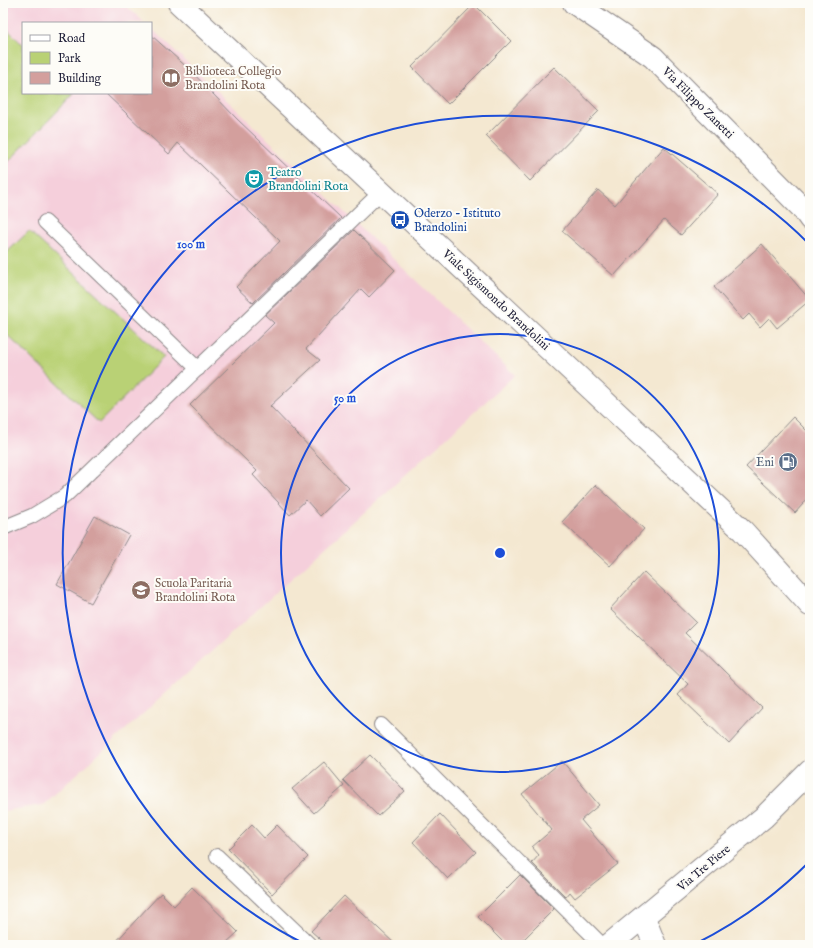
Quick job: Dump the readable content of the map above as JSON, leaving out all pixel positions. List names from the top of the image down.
{
  "streets": {
    "main road": ["Via Filippo Zanetti", "Viale Sigismondo Brandolini", "Via Tre Piere"]
  },
  "places": {
    "library": ["Biblioteca Collegio Brandolini Rota"],
    "theatre": ["Teatro Brandolini Rota"],
    "bus stop": ["Oderzo - Istituto Brandolini"],
    "fuel station": ["Eni"],
    "school or university": ["Scuola Paritaria Brandolini Rota"]
  },
  "legend": ["Road", "Park", "Building"],
  "rings": ["100 m", "50 m"]
}
